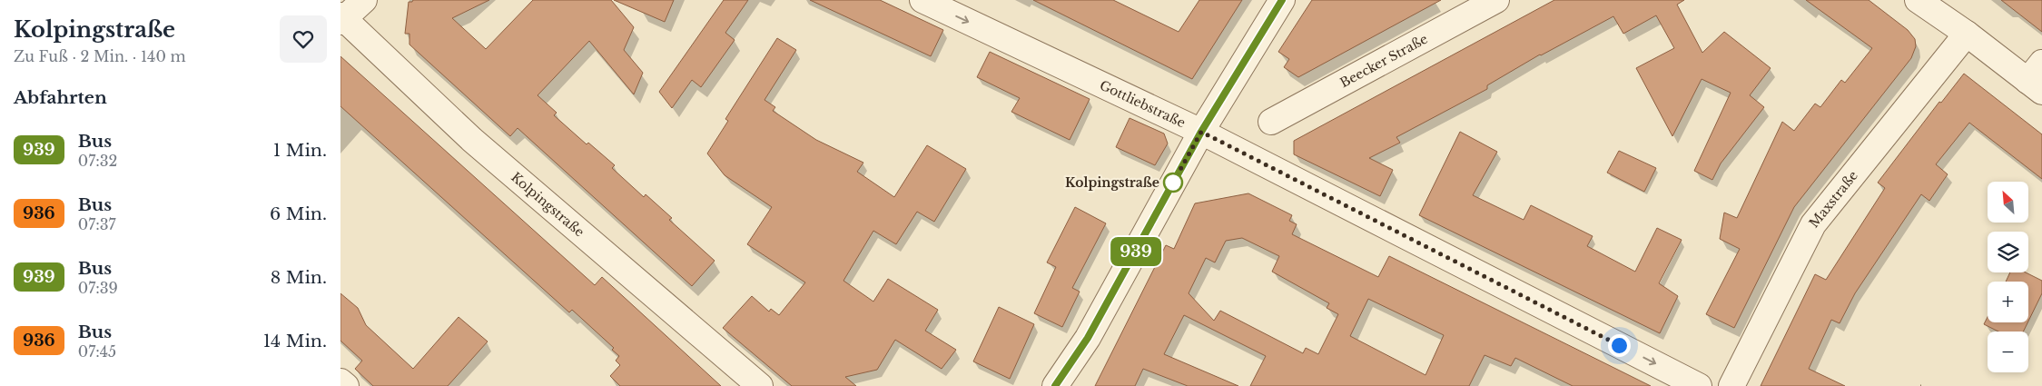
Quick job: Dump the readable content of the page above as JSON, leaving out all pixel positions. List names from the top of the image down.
{
  "streets": {
    "street": [
      "Beecker Straße",
      "Gottliebstraße",
      "Maxstraße",
      "Kolpingstraße"
    ]
  },
  "one_way": ["Gottliebstraße"],
  "places": ["Kolpingstraße"],
  "lines": ["bus line 939"],
  "north": "top left",
  "page": {
    "heading": [
      ["Kolpingstraße", "Zu Fuß · 2 Min. · 140 m"],
      "Abfahrten"
    ],
    "on_map": "939",
    "list": [
      {
        "mark": "939",
        "name": "Bus",
        "note": "07:32",
        "value": "1 Min."
      },
      {
        "mark": "936",
        "name": "Bus",
        "note": "07:37",
        "value": "6 Min."
      },
      {
        "mark": "939",
        "name": "Bus",
        "note": "07:39",
        "value": "8 Min."
      },
      {
        "mark": "936",
        "name": "Bus",
        "note": "07:45",
        "value": "14 Min."
      }
    ],
    "map_buttons": ["+", "−"]
  }
}
